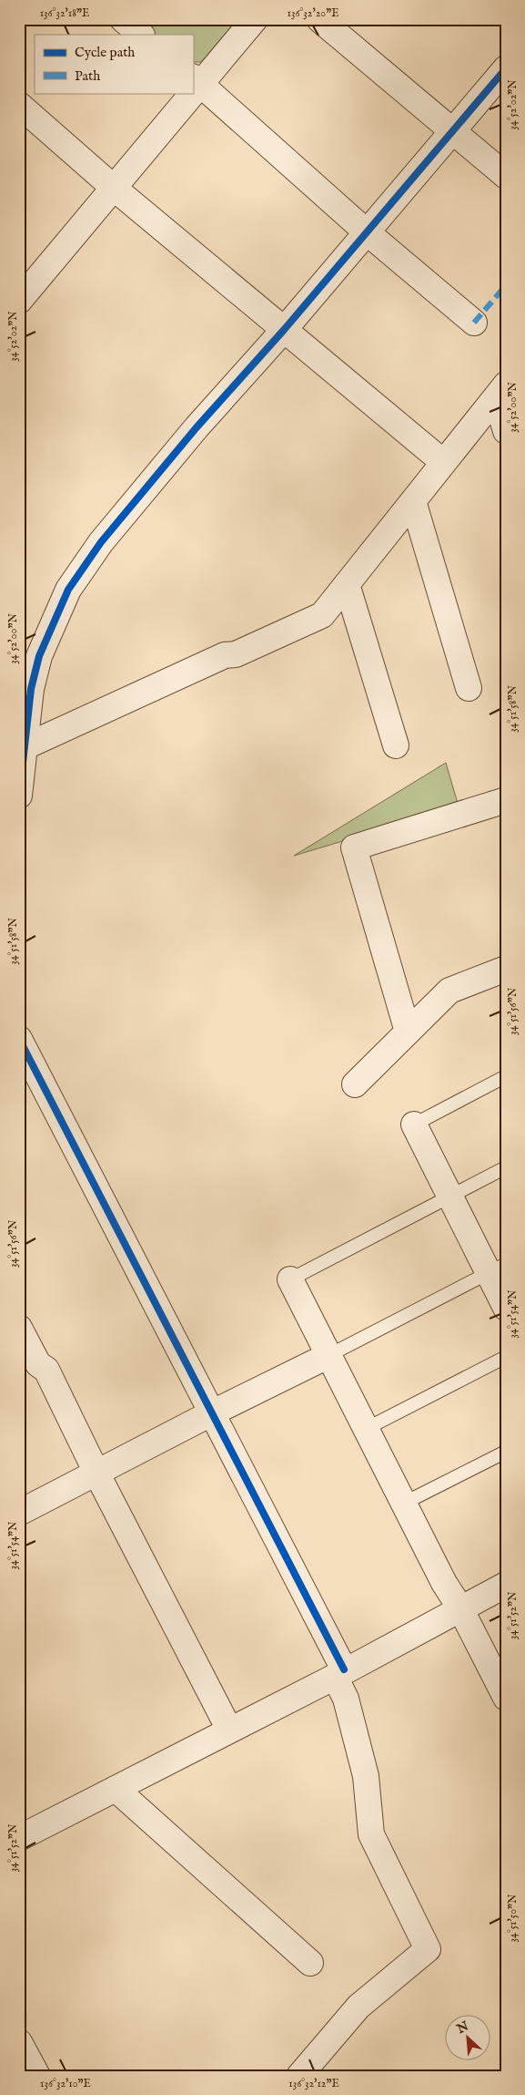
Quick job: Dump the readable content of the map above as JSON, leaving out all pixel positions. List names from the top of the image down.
{
  "legend": ["Cycle path", "Path"],
  "north": "top left",
  "coordinates": [
    "136°32'18\"E",
    "136°32'20\"E",
    "34°52'02\"N",
    "34°52'00\"N",
    "34°51'58\"N",
    "34°51'56\"N",
    "34°51'54\"N",
    "34°51'52\"N",
    "34°51'50\"N",
    "136°32'10\"E",
    "136°32'12\"E"
  ]
}
